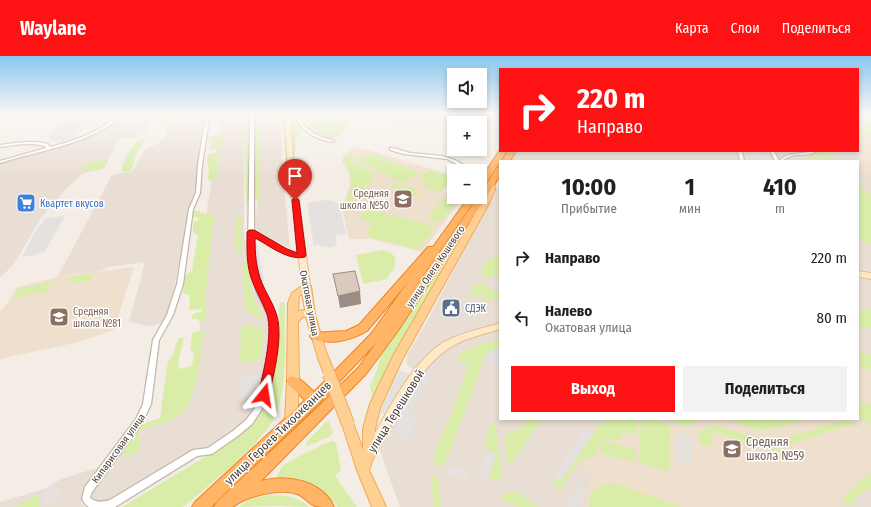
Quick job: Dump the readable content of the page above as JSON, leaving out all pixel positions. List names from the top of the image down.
{
  "streets": {
    "highway": ["улица Олега Кошевого", "улица Героев-Тихоокеанцев"],
    "main road": ["Окатовая улица", "улица Терешковой"],
    "street": ["Кипарисовая улица"]
  },
  "crossings": [
    ["улица Олега Кошевого", "улица Героев-Тихоокеанцев"],
    ["Окатовая улица", "улица Терешковой"]
  ],
  "places": {
    "school or university": ["Средняя школа №50", "Средняя школа №81", "Средняя школа №59"],
    "supermarket": ["Квартет вкусов"],
    "public building": ["СДЭК"]
  },
  "page": {
    "header": "Waylane",
    "nav": ["Карта", "Слои", "Поделиться"],
    "map_buttons": ["+", "−"],
    "turn": ["220 m", "Направо"],
    "eta": [
      "10:00",
      "Прибытие",
      "1",
      "мин",
      "410",
      "m"
    ],
    "list": [
      {
        "name": "Направо",
        "value": "220 m"
      },
      {
        "name": "Налево",
        "note": "Окатовая улица",
        "value": "80 m"
      }
    ],
    "buttons": ["Выход", "Поделиться"]
  }
}
